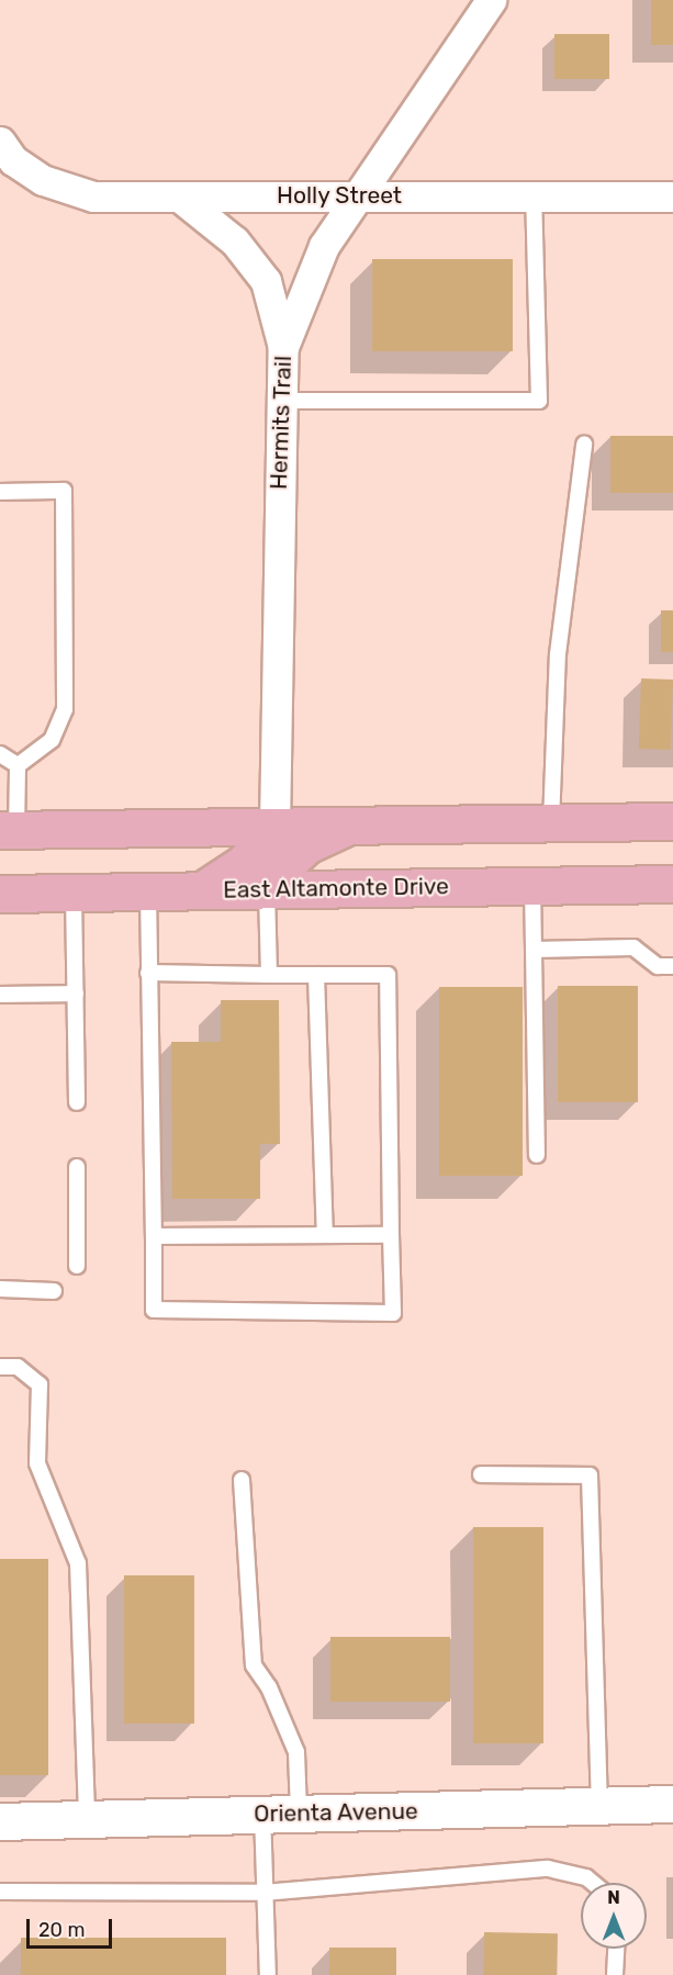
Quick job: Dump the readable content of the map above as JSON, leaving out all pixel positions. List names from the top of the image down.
{
  "streets": {
    "main road": ["East Altamonte Drive"],
    "street": ["Holly Street", "Hermits Trail", "Orienta Avenue"]
  },
  "crossings": [
    ["Holly Street", "Hermits Trail"]
  ],
  "scale_bar": "20 m",
  "north": "top"
}
